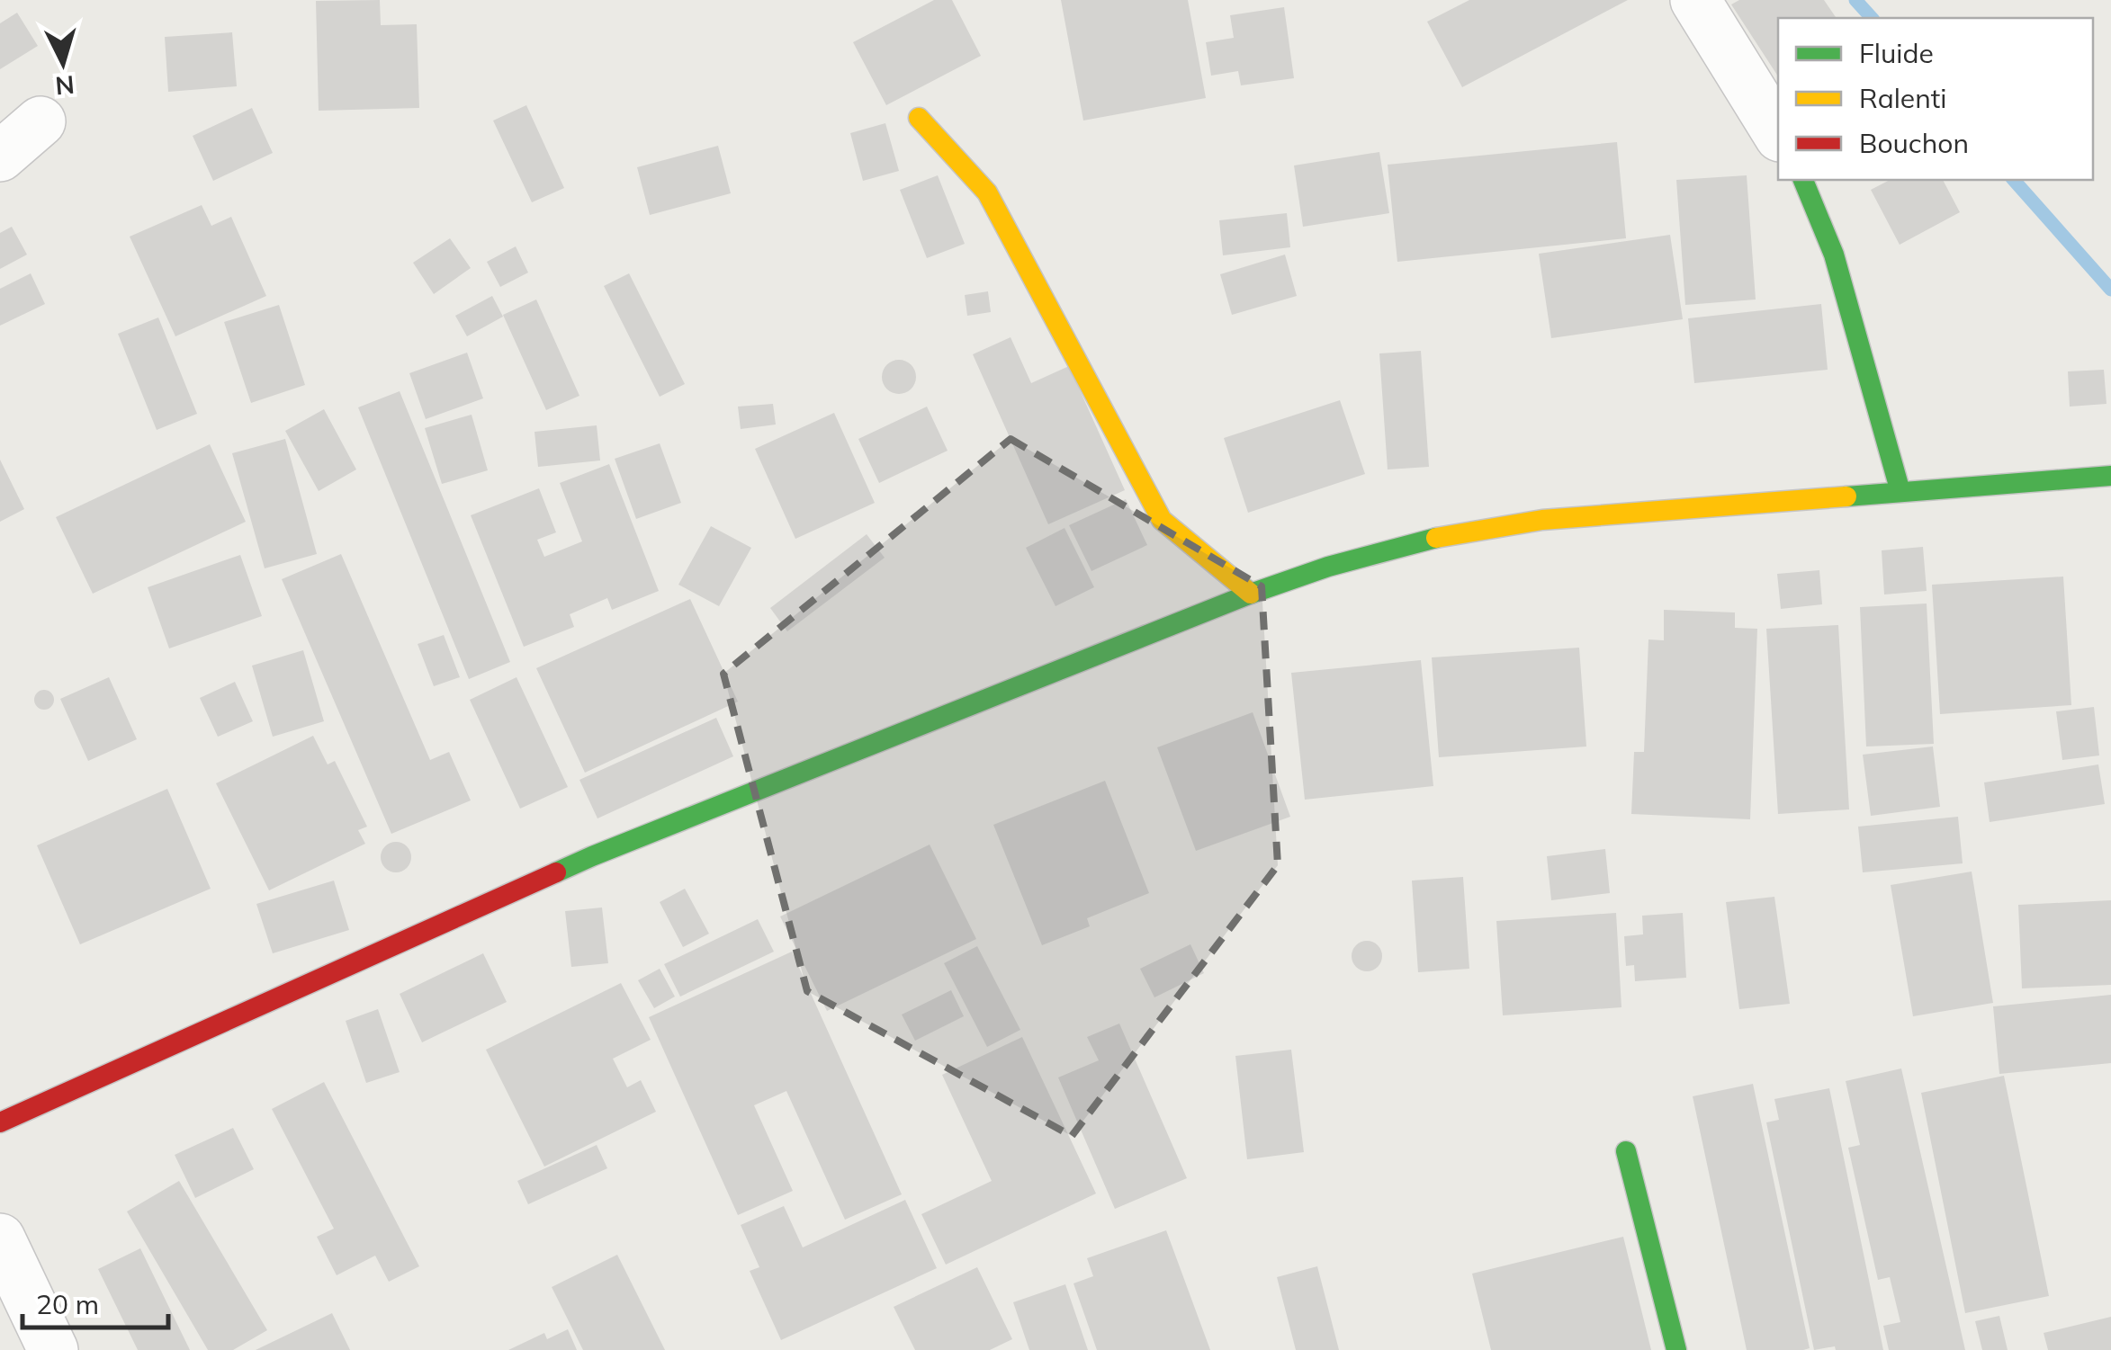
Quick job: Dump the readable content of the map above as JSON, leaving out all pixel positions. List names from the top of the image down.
{
  "legend": ["Fluide", "Ralenti", "Bouchon"],
  "scale_bar": "20 m",
  "north": "bottom"
}
